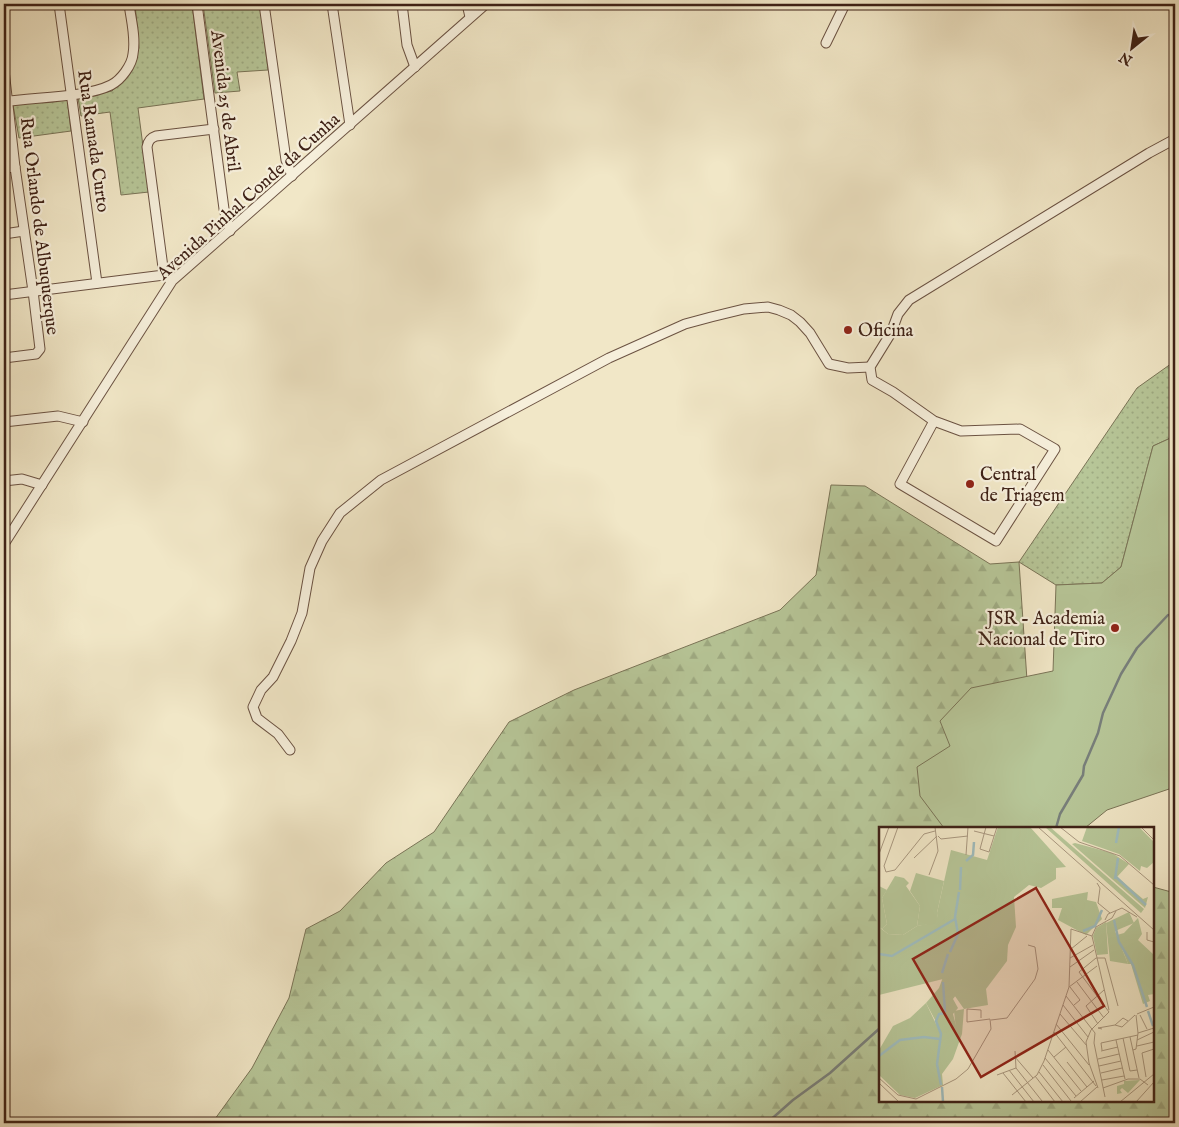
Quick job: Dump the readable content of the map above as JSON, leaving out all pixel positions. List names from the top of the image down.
{
  "streets": {
    "street": [
      "Avenida 25 de Abril",
      "Rua Ramada Curto",
      "Avenida Pinhal Conde da Cunha",
      "Rua Orlando de Albuquerque"
    ]
  },
  "crossings": [
    ["Avenida 25 de Abril", "Avenida Pinhal Conde da Cunha"]
  ],
  "places": ["Oficina", "Central de Triagem", "JSR - Academia Nacional de Tiro"],
  "north": "bottom left"
}
